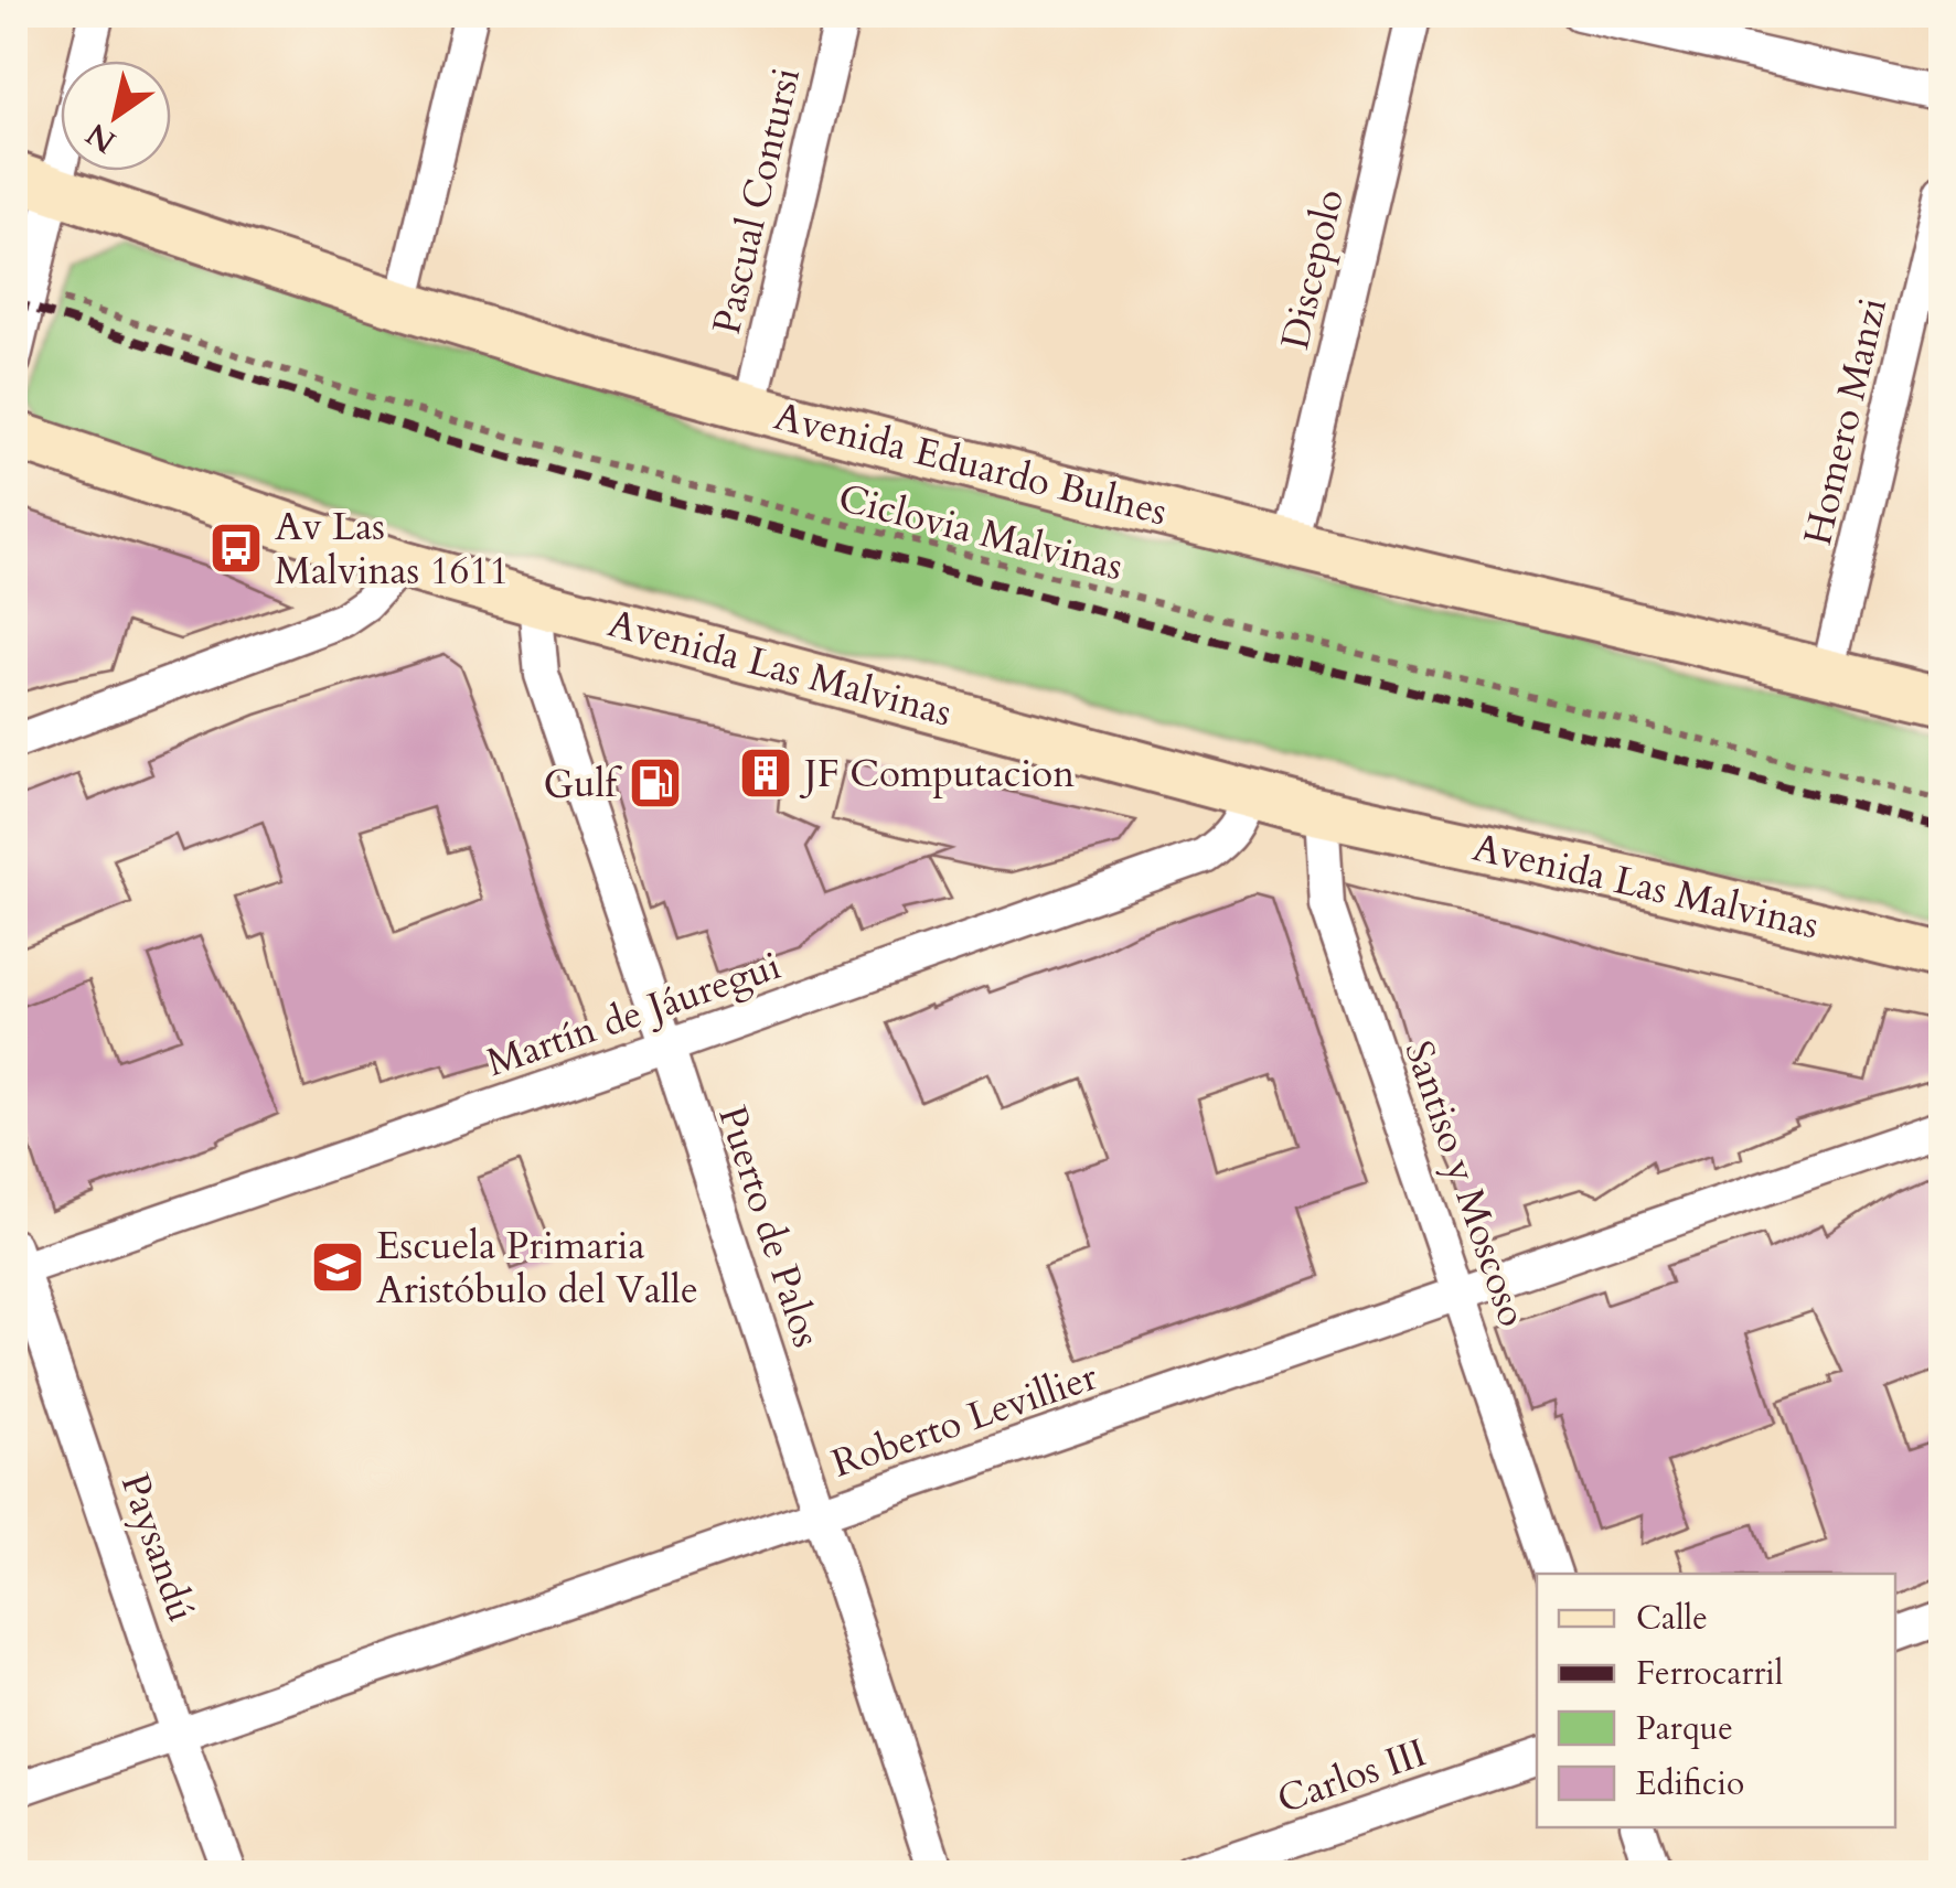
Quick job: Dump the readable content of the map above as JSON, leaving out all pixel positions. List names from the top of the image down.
{
  "streets": {
    "main road": ["Avenida Eduardo Bulnes", "Avenida Las Malvinas"],
    "street": [
      "Pascual Contursi",
      "Discepolo",
      "Homero Manzi",
      "Martín de Jáuregui",
      "Santiso y Moscoso",
      "Puerto de Palos",
      "Roberto Levillier",
      "Paysandú",
      "Carlos III"
    ],
    "path": ["Ciclovia Malvinas"]
  },
  "crossings": [
    ["Pascual Contursi", "Avenida Eduardo Bulnes"],
    ["Discepolo", "Avenida Eduardo Bulnes"],
    ["Homero Manzi", "Avenida Eduardo Bulnes"],
    ["Avenida Las Malvinas", "Martín de Jáuregui"],
    ["Avenida Las Malvinas", "Santiso y Moscoso"],
    ["Avenida Las Malvinas", "Puerto de Palos"],
    ["Martín de Jáuregui", "Puerto de Palos"],
    ["Martín de Jáuregui", "Paysandú"],
    ["Santiso y Moscoso", "Roberto Levillier"],
    ["Puerto de Palos", "Roberto Levillier"],
    ["Roberto Levillier", "Paysandú"]
  ],
  "places": {
    "bus stop": ["Av Las Malvinas 1611"],
    "building": ["JF Computacion"],
    "fuel station": ["Gulf"],
    "school or university": ["Escuela Primaria Aristóbulo del Valle"]
  },
  "legend": [
    "Calle",
    "Ferrocarril",
    "Parque",
    "Edificio"
  ],
  "north": "bottom left"
}
